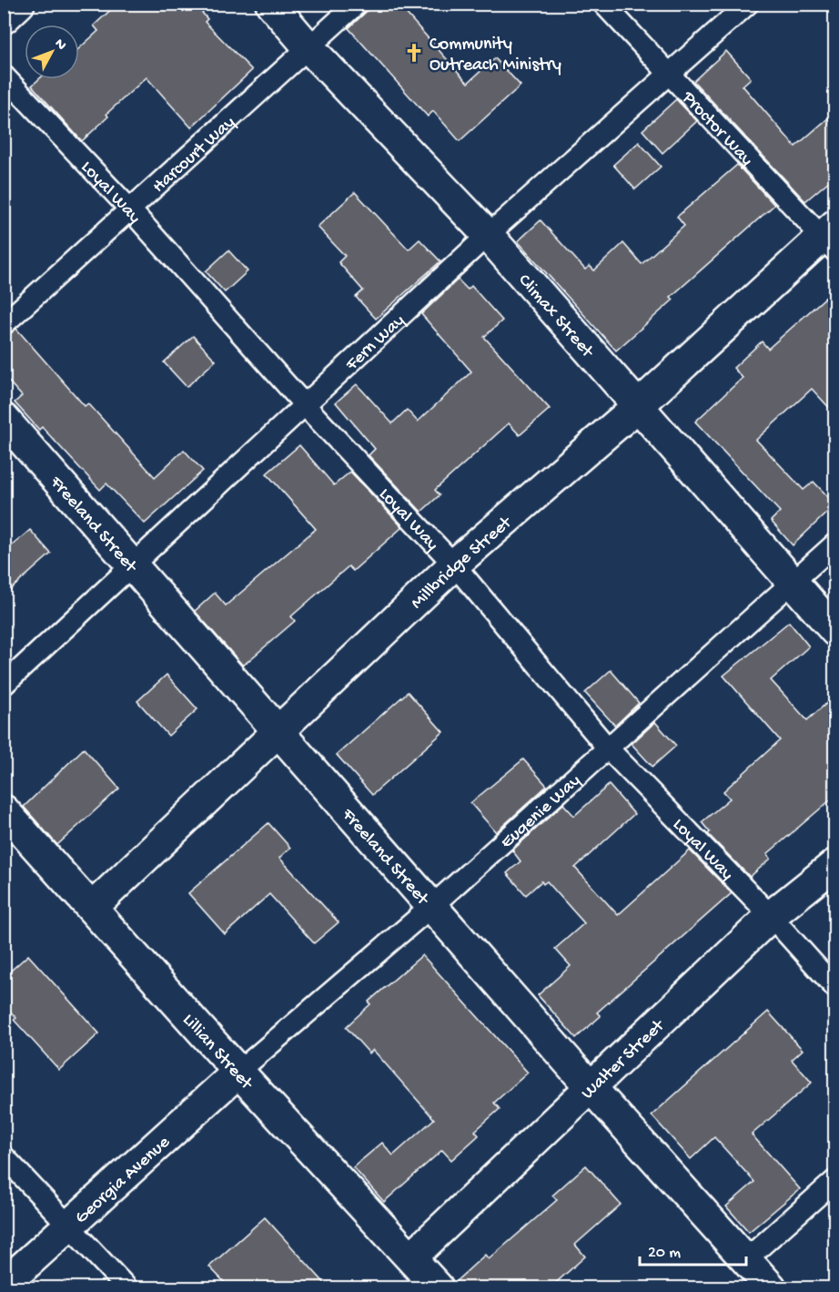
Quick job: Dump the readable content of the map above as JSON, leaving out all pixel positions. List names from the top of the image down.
{
  "streets": {
    "street": [
      "Climax Street",
      "Freeland Street",
      "Millbridge Street",
      "Lillian Street",
      "Walter Street",
      "Georgia Avenue"
    ],
    "lane": [
      "Proctor Way",
      "Harcourt Way",
      "Loyal Way",
      "Fern Way",
      "Eugenie Way"
    ]
  },
  "crossings": [
    ["Proctor Way", "Fern Way"],
    ["Proctor Way", "Millbridge Street"],
    ["Harcourt Way", "Loyal Way"],
    ["Harcourt Way", "Climax Street"],
    ["Loyal Way", "Fern Way"],
    ["Loyal Way", "Millbridge Street"],
    ["Loyal Way", "Eugenie Way"],
    ["Loyal Way", "Walter Street"],
    ["Climax Street", "Fern Way"],
    ["Climax Street", "Millbridge Street"],
    ["Climax Street", "Eugenie Way"],
    ["Fern Way", "Freeland Street"],
    ["Freeland Street", "Millbridge Street"],
    ["Freeland Street", "Eugenie Way"],
    ["Freeland Street", "Walter Street"],
    ["Millbridge Street", "Lillian Street"],
    ["Eugenie Way", "Lillian Street"],
    ["Eugenie Way", "Georgia Avenue"],
    ["Lillian Street", "Walter Street"],
    ["Lillian Street", "Georgia Avenue"]
  ],
  "places": {
    "church": ["Community Outreach Ministry"]
  },
  "scale_bar": "20 m",
  "north": "top right"
}
